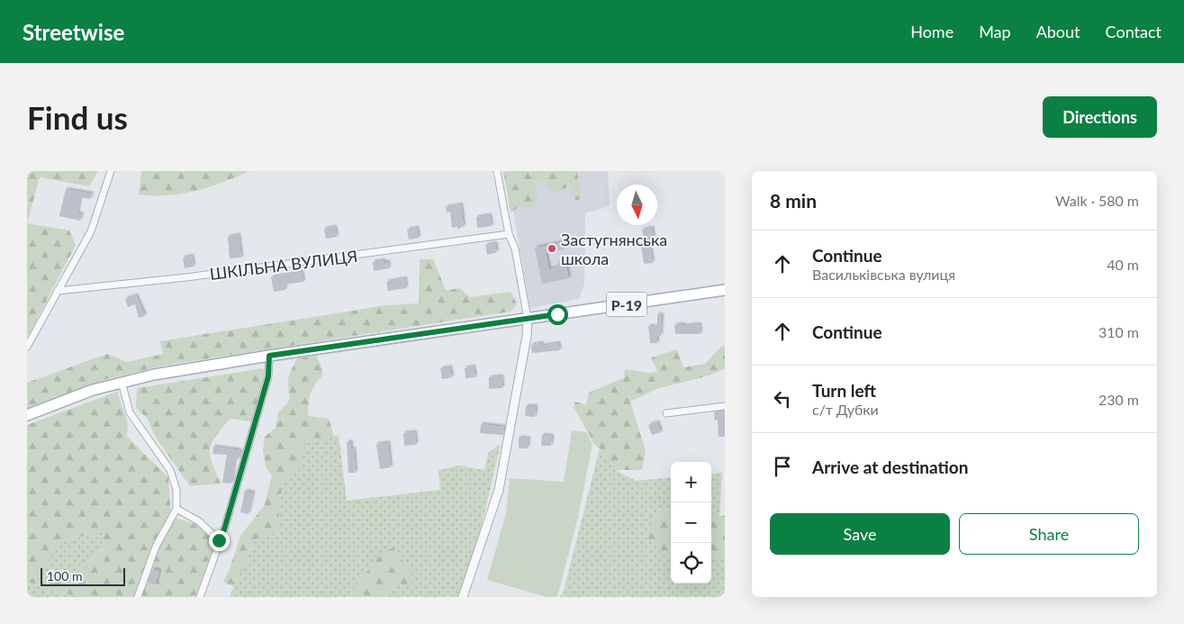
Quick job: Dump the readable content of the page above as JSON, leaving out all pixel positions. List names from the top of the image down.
{
  "streets": {
    "main road": ["Р-19"],
    "street": ["ШКІЛЬНА ВУЛИЦЯ"]
  },
  "places": ["Застугнянська школа"],
  "scale_bar": "100 m",
  "north": "bottom",
  "page": {
    "header": "Streetwise",
    "nav": [
      "Home",
      "Map",
      "About",
      "Contact"
    ],
    "buttons": [
      "Directions",
      ["Save", "Share"]
    ],
    "title": "Find us",
    "heading": ["8 min", "Walk · 580 m"],
    "list": [
      ["Continue", "Васильківська вулиця", "40 m"],
      ["Continue", "310 m"],
      ["Turn left", "с/т Дубки", "230 m"],
      "Arrive at destination"
    ],
    "map_buttons": ["+", "−"],
    "scale": "100 m"
  }
}
